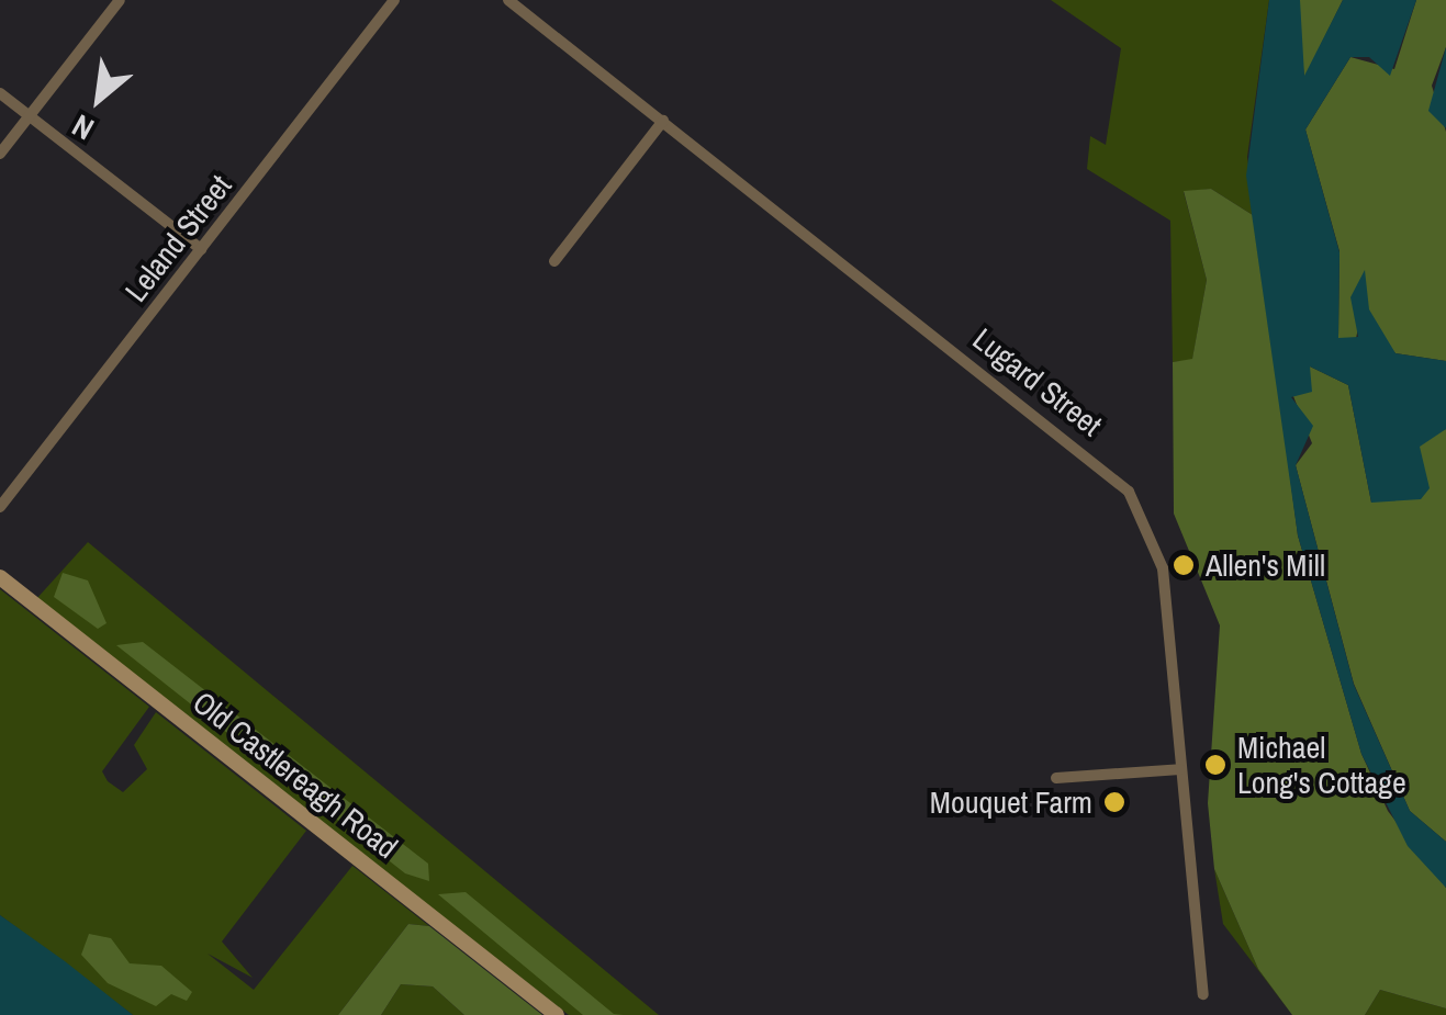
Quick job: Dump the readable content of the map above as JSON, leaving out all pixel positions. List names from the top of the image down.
{
  "streets": {
    "street": ["Leland Street", "Lugard Street", "Old Castlereagh Road"]
  },
  "places": ["Allen's Mill", "Michael Long's Cottage", "Mouquet Farm"],
  "north": "bottom left"
}
